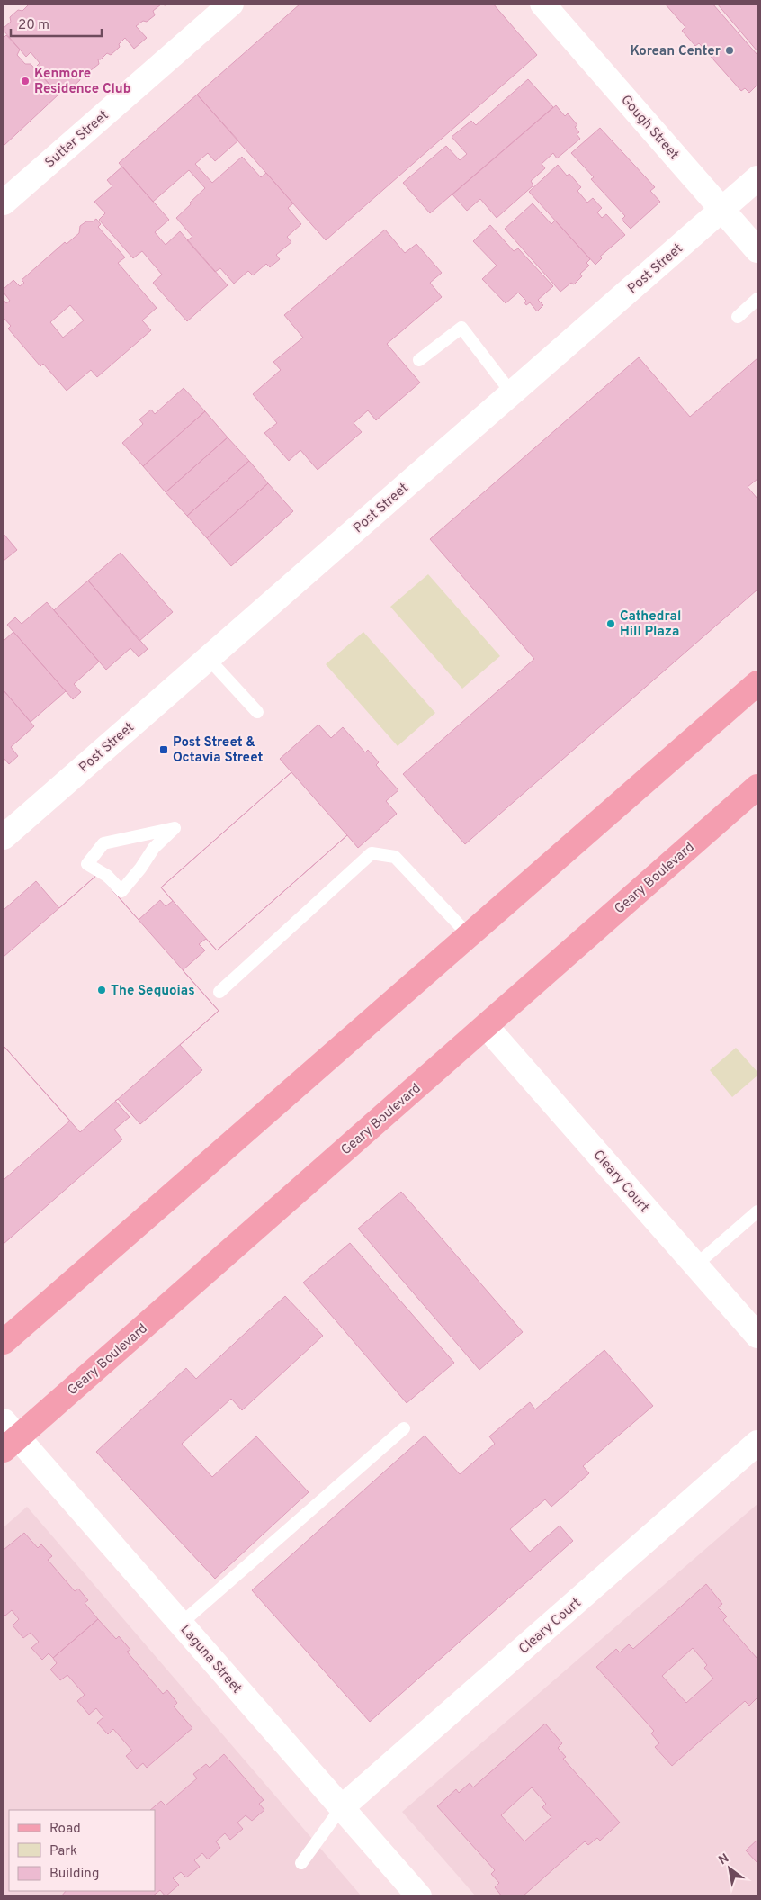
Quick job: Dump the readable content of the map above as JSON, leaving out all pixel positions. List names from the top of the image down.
{
  "streets": {
    "main road": ["Geary Boulevard"],
    "street": [
      "Gough Street",
      "Sutter Street",
      "Post Street",
      "Cleary Court",
      "Laguna Street"
    ]
  },
  "crossings": [
    ["Gough Street", "Post Street"],
    ["Geary Boulevard", "Cleary Court"],
    ["Geary Boulevard", "Laguna Street"],
    ["Cleary Court", "Laguna Street"]
  ],
  "places": {
    "other": [
      "Korean Center",
      "Kenmore Residence Club",
      "Cathedral Hill Plaza",
      "The Sequoias"
    ],
    "transit": ["Post Street & Octavia Street"]
  },
  "legend": ["Road", "Park", "Building"],
  "scale_bar": "20 m",
  "north": "top left"
}
